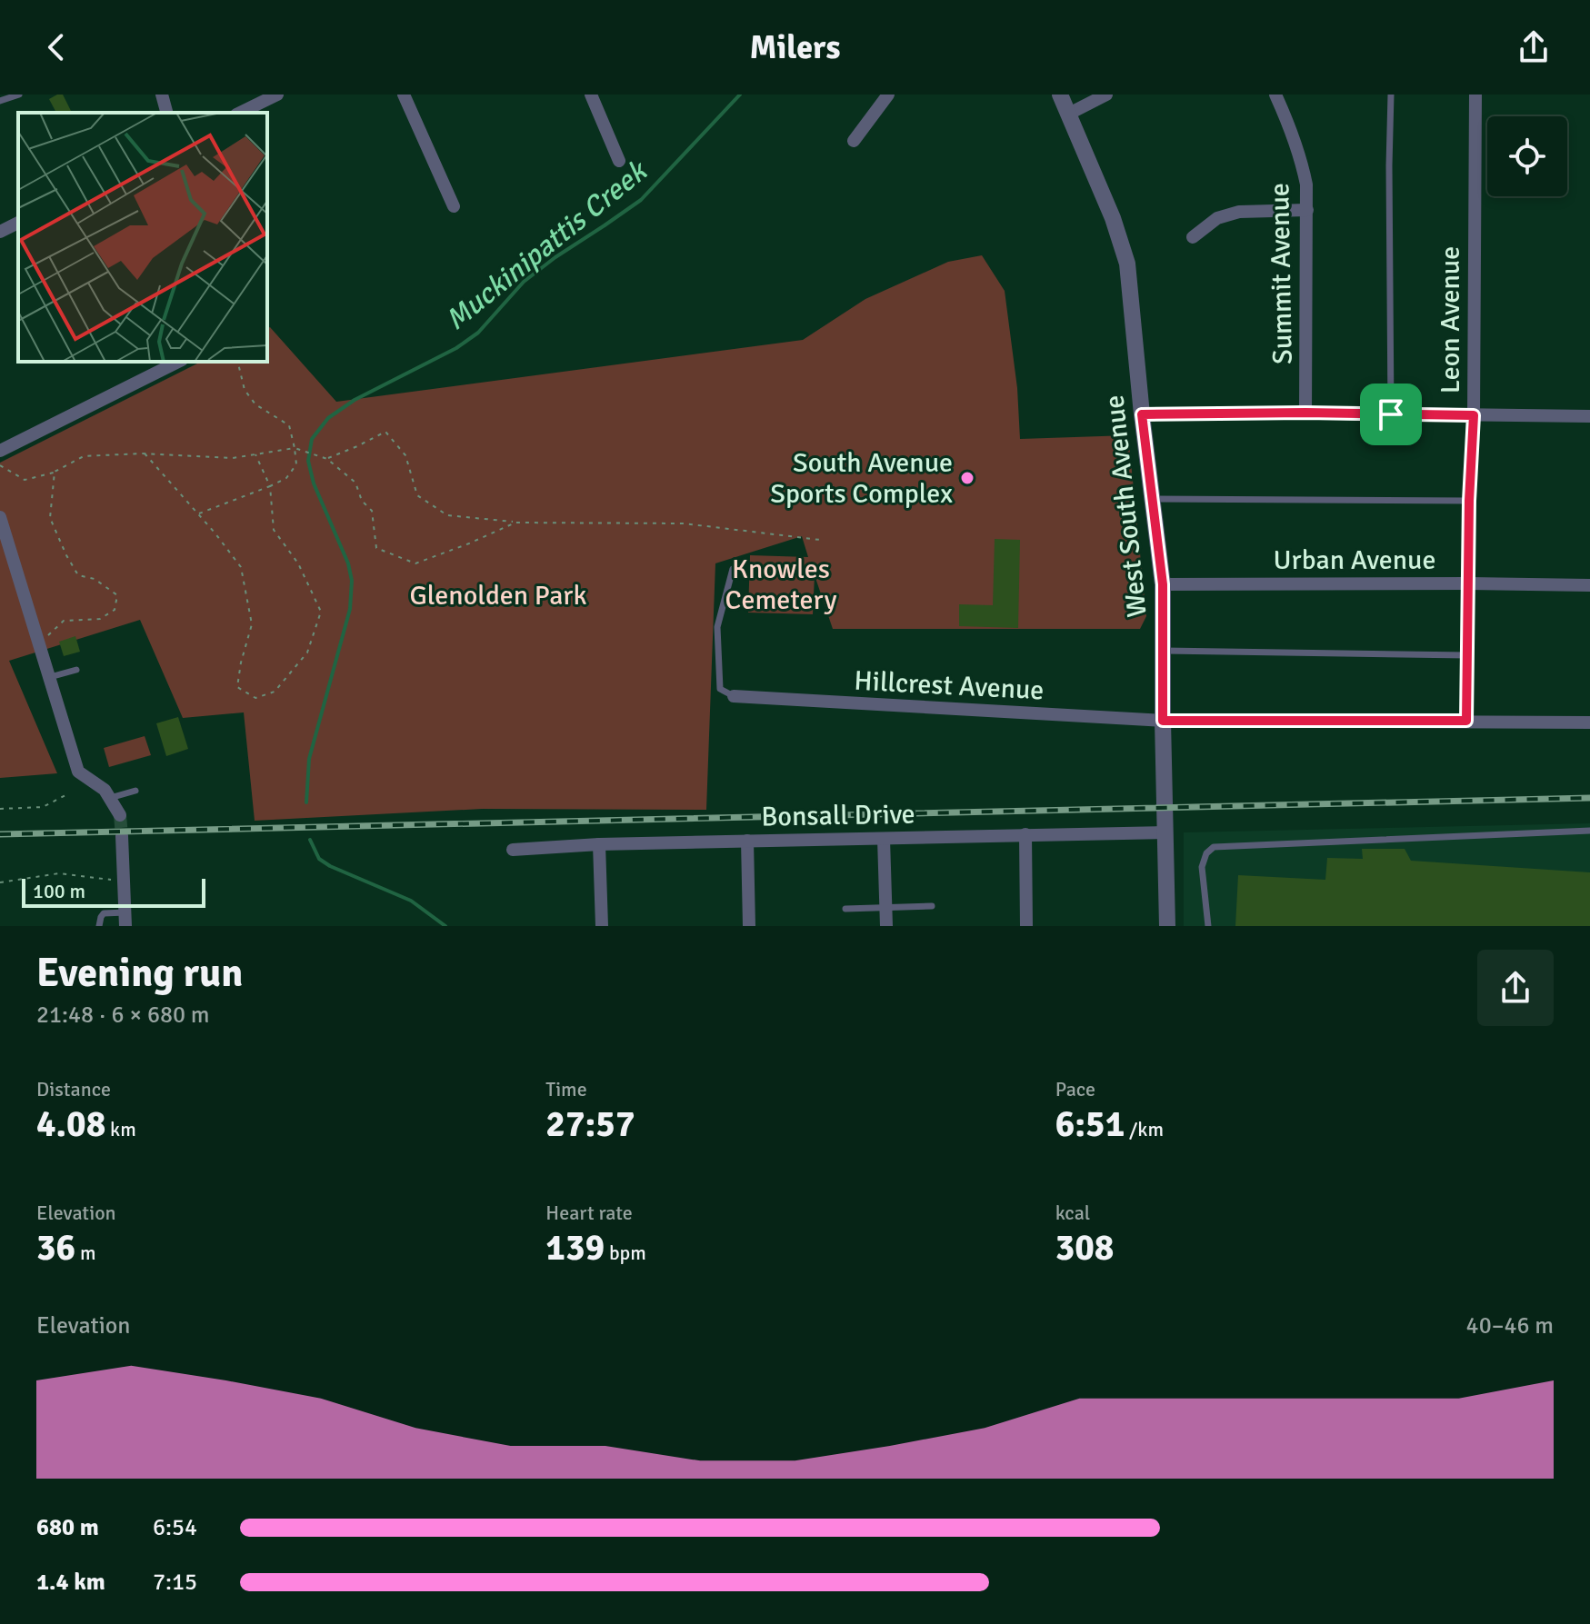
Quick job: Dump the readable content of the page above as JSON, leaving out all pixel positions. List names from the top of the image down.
{
  "streets": {
    "street": [
      "Summit Avenue",
      "Leon Avenue",
      "West South Avenue",
      "Urban Avenue",
      "Hillcrest Avenue",
      "Bonsall Drive"
    ]
  },
  "crossings": [
    ["Leon Avenue", "Urban Avenue"],
    ["Leon Avenue", "Hillcrest Avenue"],
    ["West South Avenue", "Urban Avenue"],
    ["West South Avenue", "Hillcrest Avenue"],
    ["West South Avenue", "Bonsall Drive"]
  ],
  "water": ["Muckinipattis Creek"],
  "parks": ["Knowles Cemetery", "Glenolden Park"],
  "places": ["South Avenue Sports Complex"],
  "scale_bar": "100 m",
  "page": {
    "header": "Milers",
    "scale": "100 m",
    "heading": ["Evening run", "21:48 · 6 × 680 m"],
    "stats": [
      ["Distance", "4.08 km"],
      ["Time", "27:57"],
      ["Pace", "6:51 /km"],
      ["Elevation", "36 m"],
      ["Heart rate", "139 bpm"],
      ["kcal", "308"]
    ],
    "chart": ["Elevation", "40–46 m"],
    "list": [
      {
        "name": "680 m",
        "note": "6:54"
      },
      {
        "name": "1.4 km",
        "note": "7:15"
      }
    ]
  }
}
